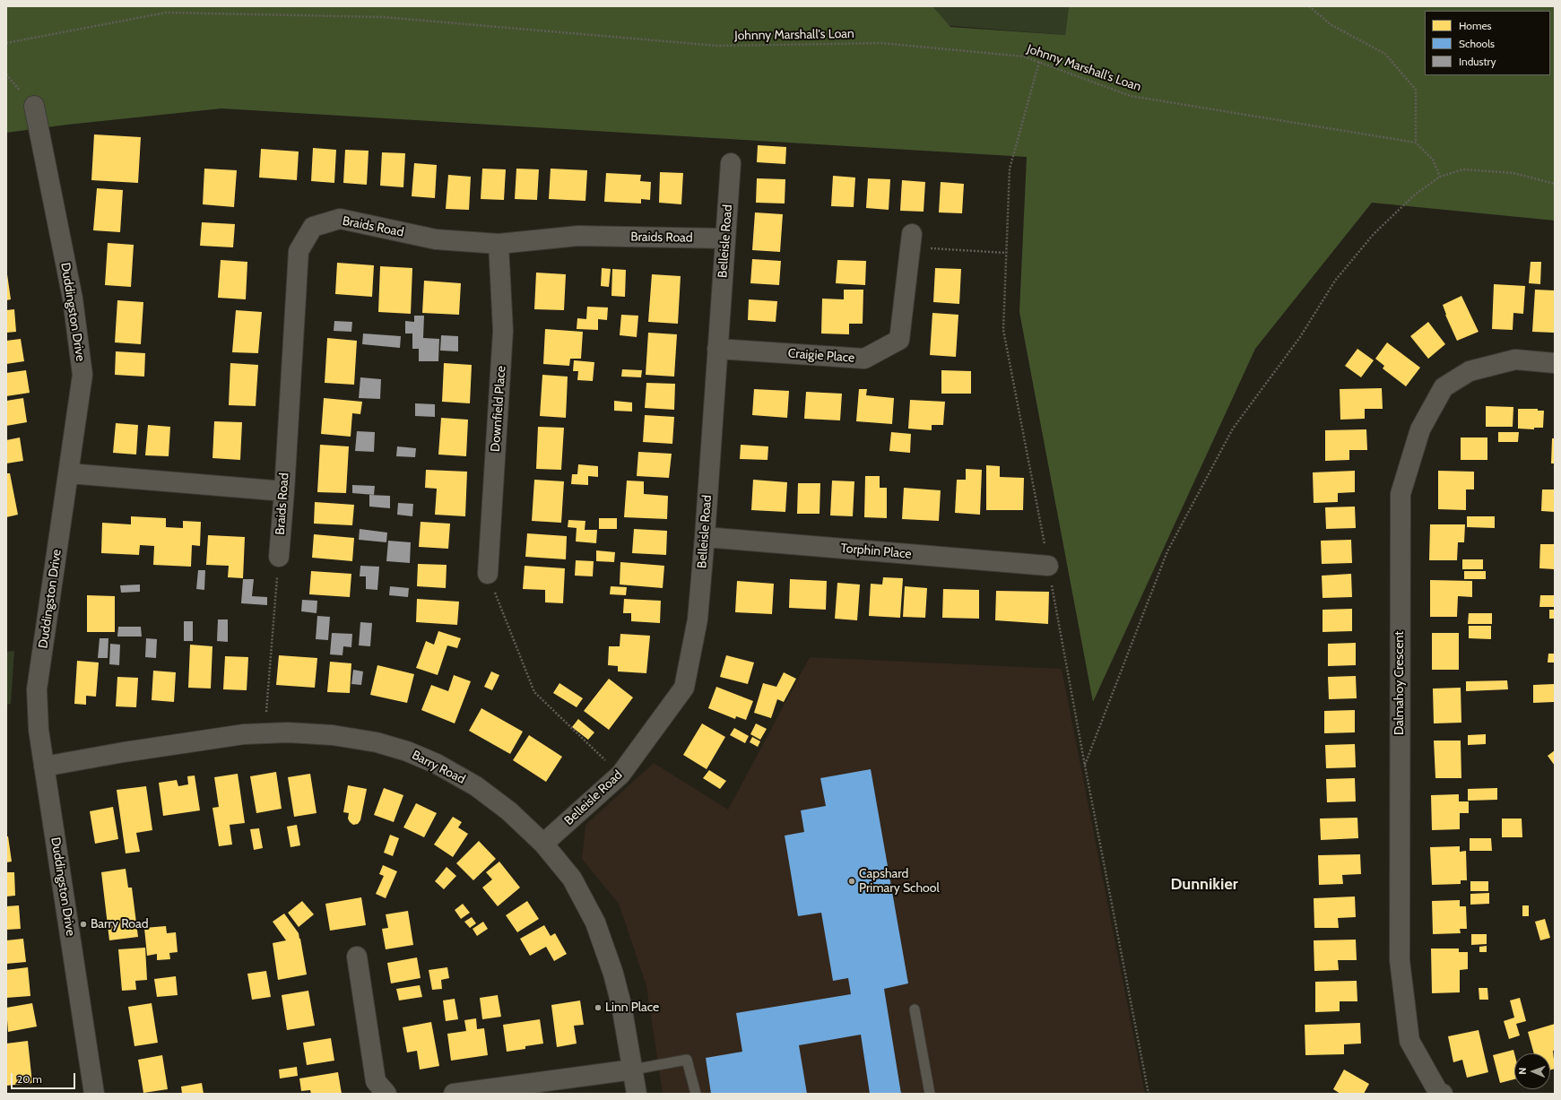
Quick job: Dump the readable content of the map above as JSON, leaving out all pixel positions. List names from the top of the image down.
{
  "streets": {
    "street": [
      "Braids Road",
      "Belleisle Road",
      "Duddingston Drive",
      "Craigie Place",
      "Downfield Place",
      "Torphin Place",
      "Dalmahoy Crescent",
      "Barry Road"
    ],
    "path": ["Johnny Marshall's Loan"]
  },
  "crossings": [
    ["Braids Road", "Belleisle Road"],
    ["Braids Road", "Downfield Place"],
    ["Belleisle Road", "Craigie Place"],
    ["Belleisle Road", "Torphin Place"],
    ["Belleisle Road", "Barry Road"],
    ["Duddingston Drive", "Barry Road"]
  ],
  "districts": ["Dunnikier"],
  "places": ["Capshard Primary School", "Barry Road", "Linn Place"],
  "legend": ["Homes", "Schools", "Industry"],
  "scale_bar": "20 m",
  "north": "left"
}
